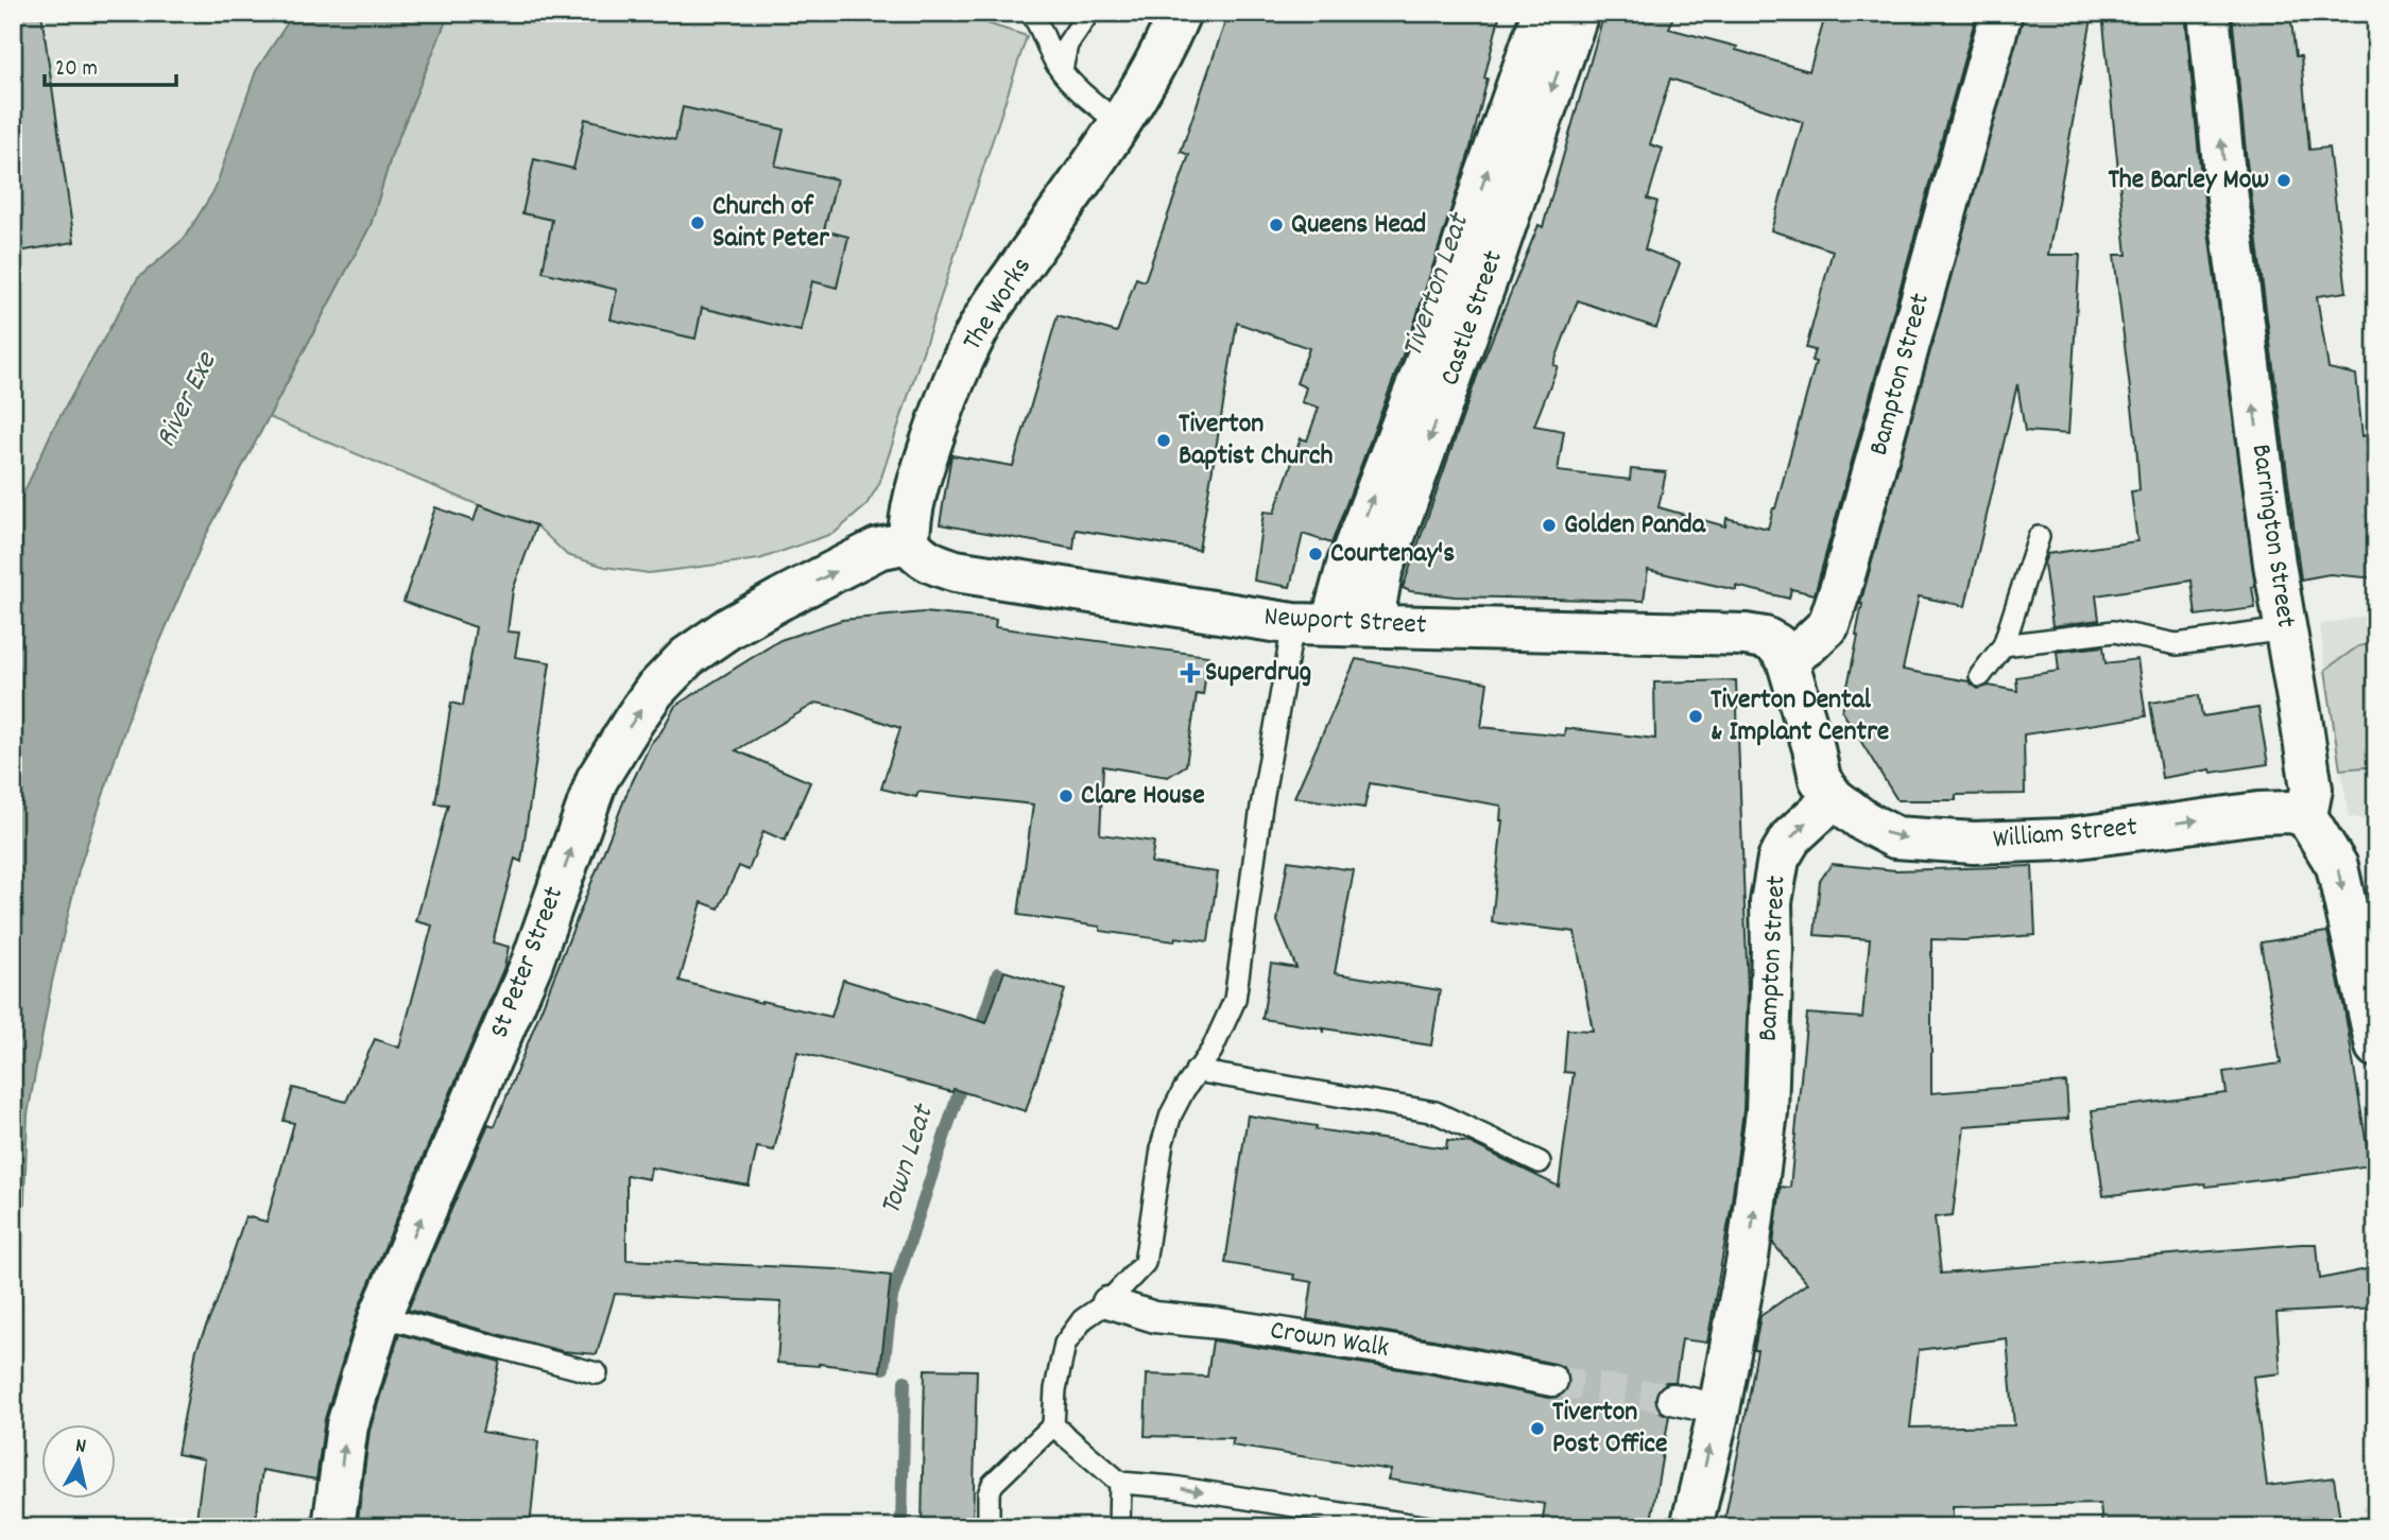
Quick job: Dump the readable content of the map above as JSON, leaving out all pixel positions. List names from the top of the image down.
{
  "streets": {
    "street": [
      "The Works",
      "Castle Street",
      "Bampton Street",
      "Barrington Street",
      "Newport Street",
      "William Street",
      "St Peter Street",
      "Crown Walk"
    ]
  },
  "crossings": [
    ["The Works", "Newport Street"],
    ["The Works", "St Peter Street"],
    ["Castle Street", "Newport Street"],
    ["Bampton Street", "Newport Street"],
    ["Bampton Street", "William Street"],
    ["Barrington Street", "William Street"],
    ["Newport Street", "St Peter Street"]
  ],
  "one_way": [
    "Bampton Street",
    "Barrington Street",
    "William Street",
    "St Peter Street"
  ],
  "water": ["Tiverton Leat", "River Exe", "Town Leat"],
  "places": {
    "other": [
      "The Barley Mow",
      "Church of Saint Peter",
      "Queens Head",
      "Tiverton Baptist Church",
      "Golden Panda",
      "Courtenay's",
      "Tiverton Dental & Implant Centre",
      "Clare House",
      "Tiverton Post Office"
    ],
    "health": ["Superdrug"]
  },
  "scale_bar": "20 m",
  "north": "top"
}
